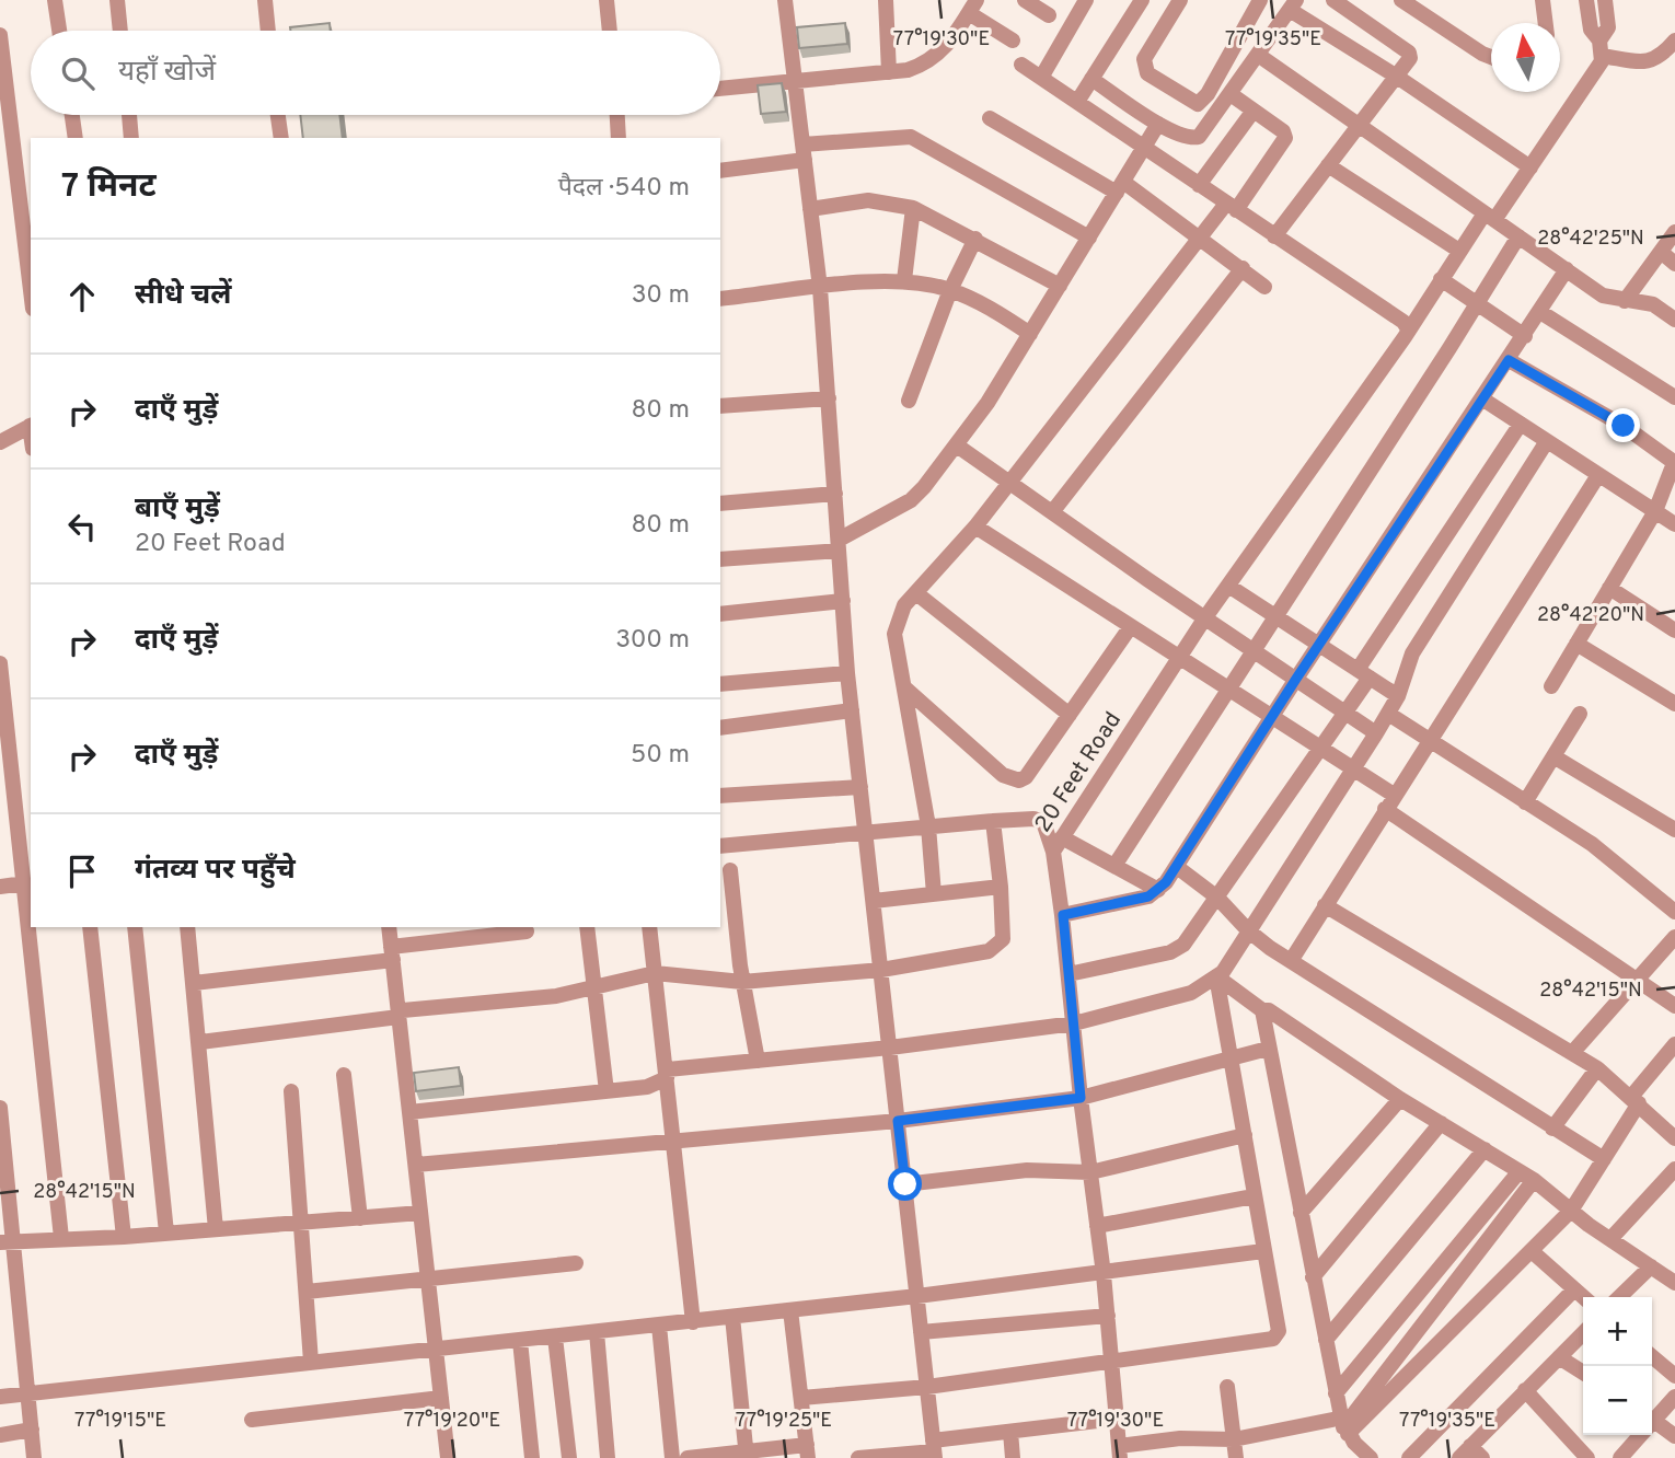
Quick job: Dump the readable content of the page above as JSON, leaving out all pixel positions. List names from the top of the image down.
{
  "streets": {
    "street": ["20 Feet Road"]
  },
  "north": "top",
  "page": {
    "search": "यहाँ खोजें",
    "heading": ["7 मिनट", "पैदल · 540 m"],
    "list": [
      ["सीधे चलें", "30 m"],
      ["दाएँ मुड़ें", "80 m"],
      ["बाएँ मुड़ें", "20 Feet Road", "80 m"],
      ["दाएँ मुड़ें", "300 m"],
      ["दाएँ मुड़ें", "50 m"],
      "गंतव्य पर पहुँचे"
    ],
    "map_buttons": ["+", "−"]
  },
  "coordinates": [
    "77°19'30\"E",
    "77°19'35\"E",
    "28°42'25\"N",
    "28°42'20\"N",
    "28°42'15\"N",
    "77°19'15\"E",
    "77°19'20\"E",
    "77°19'25\"E"
  ]
}
